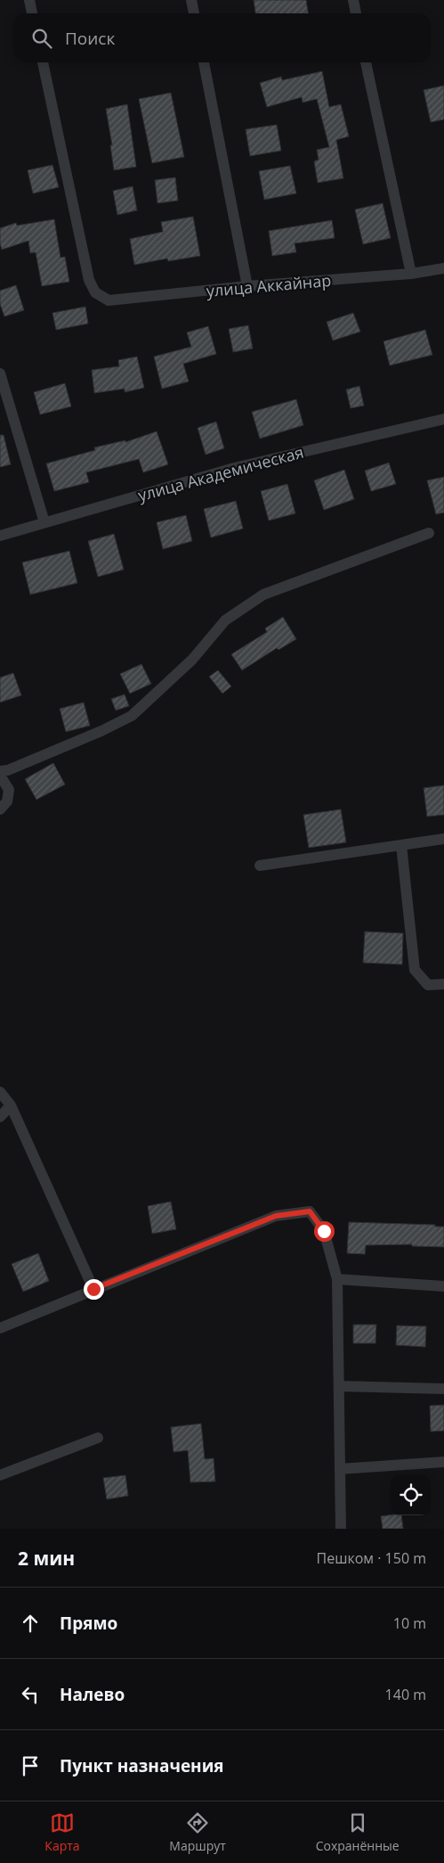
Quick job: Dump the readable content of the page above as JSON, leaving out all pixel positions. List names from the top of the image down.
{
  "streets": {
    "street": ["улица Аккайнар", "улица Академическая"]
  },
  "page": {
    "search": "Поиск",
    "heading": ["2 мин", "Пешком · 150 m"],
    "list": [
      ["Прямо", "10 m"],
      ["Налево", "140 m"],
      "Пункт назначения"
    ],
    "nav": ["Карта", "Маршрут", "Сохранённые"]
  }
}
